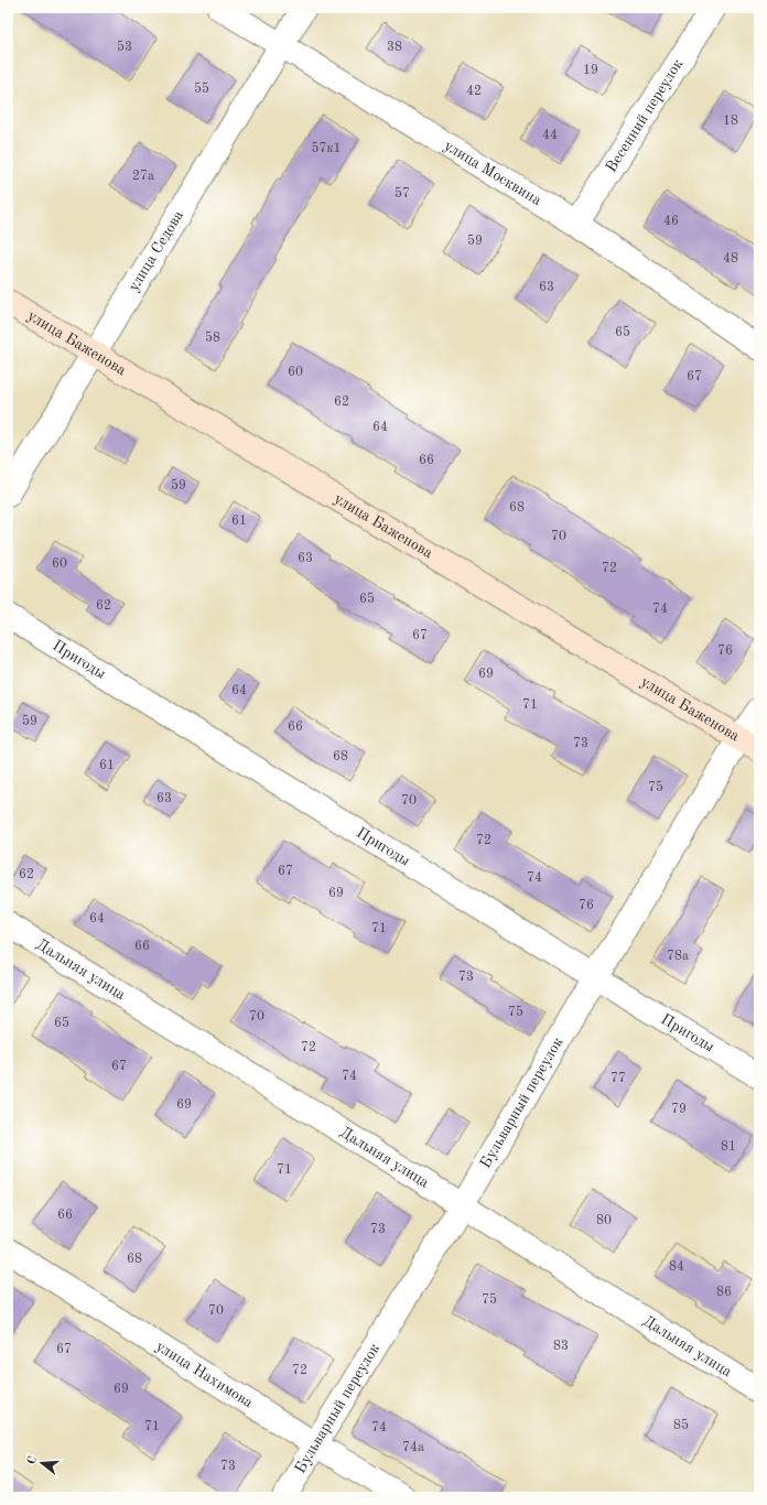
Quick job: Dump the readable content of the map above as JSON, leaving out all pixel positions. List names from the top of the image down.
{
  "streets": {
    "street": [
      "Весенний переулок",
      "улица Москвина",
      "улица Седова",
      "улица Баженова",
      "Пригоды",
      "Дальняя улица",
      "Бульварный переулок",
      "улица Нахимова"
    ]
  },
  "crossings": [
    ["Весенний переулок", "улица Москвина"],
    ["улица Москвина", "улица Седова"],
    ["улица Седова", "улица Баженова"],
    ["улица Баженова", "Бульварный переулок"],
    ["Пригоды", "Бульварный переулок"],
    ["Дальняя улица", "Бульварный переулок"],
    ["Бульварный переулок", "улица Нахимова"]
  ],
  "house_numbers": [
    "53",
    "38",
    "19",
    "55",
    "42",
    "18",
    "44",
    "57к1",
    "27а",
    "57",
    "46",
    "59",
    "48",
    "63",
    "65",
    "58",
    "60",
    "67",
    "62",
    "64",
    "66",
    "59",
    "68",
    "61",
    "70",
    "63",
    "60",
    "72",
    "65",
    "62",
    "74",
    "67",
    "76",
    "69",
    "64",
    "71",
    "59",
    "66",
    "73",
    "68",
    "61",
    "75",
    "63",
    "70",
    "72",
    "67",
    "62",
    "74",
    "69",
    "76",
    "64",
    "71",
    "66",
    "78а",
    "73",
    "75",
    "70",
    "65",
    "72",
    "67",
    "74",
    "77",
    "69",
    "79",
    "81",
    "71",
    "66",
    "80",
    "73",
    "68",
    "84",
    "86",
    "75",
    "70",
    "83",
    "67",
    "72",
    "69",
    "85",
    "71",
    "74",
    "74а",
    "73"
  ],
  "north": "left"
}
